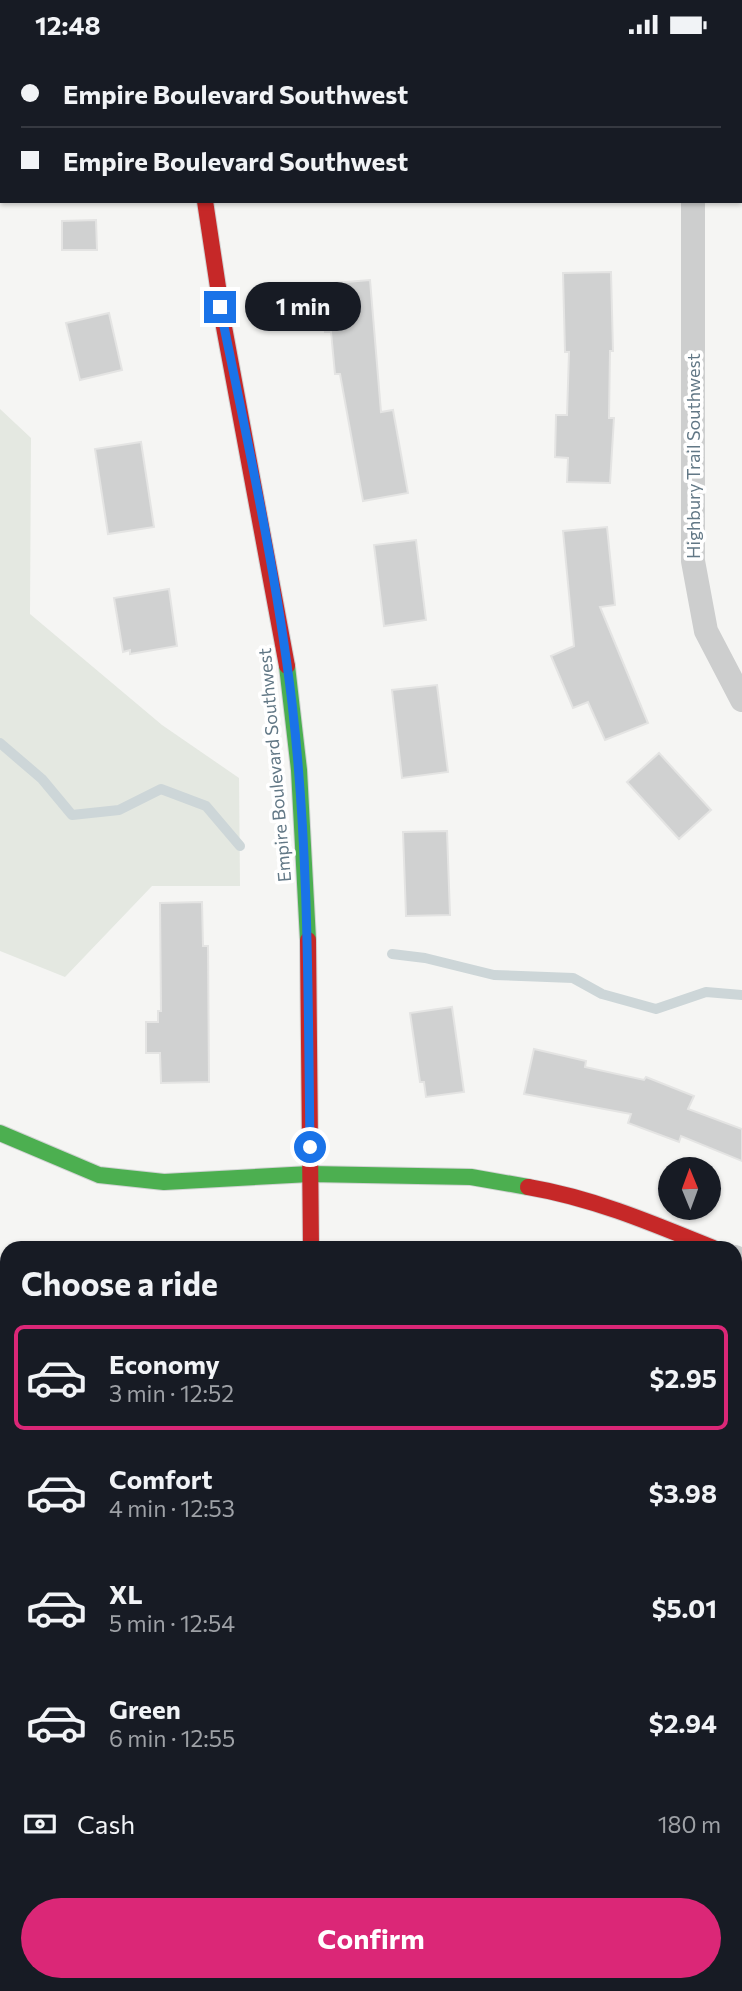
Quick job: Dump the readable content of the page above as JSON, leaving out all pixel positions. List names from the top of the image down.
{
  "streets": {
    "street": ["Highbury Trail Southwest", "Empire Boulevard Southwest"]
  },
  "north": "top",
  "page": {
    "status": "12:48",
    "banner": ["Empire Boulevard Southwest", "Empire Boulevard Southwest"],
    "bubble": "1 min",
    "heading": "Choose a ride",
    "list": [
      {
        "name": "Economy",
        "note": "3 min · 12:52",
        "value": "$2.95"
      },
      {
        "name": "Comfort",
        "note": "4 min · 12:53",
        "value": "$3.98"
      },
      {
        "name": "XL",
        "note": "5 min · 12:54",
        "value": "$5.01"
      },
      {
        "name": "Green",
        "note": "6 min · 12:55",
        "value": "$2.94"
      }
    ],
    "pay": ["Cash", "180 m"],
    "buttons": "Confirm"
  }
}
